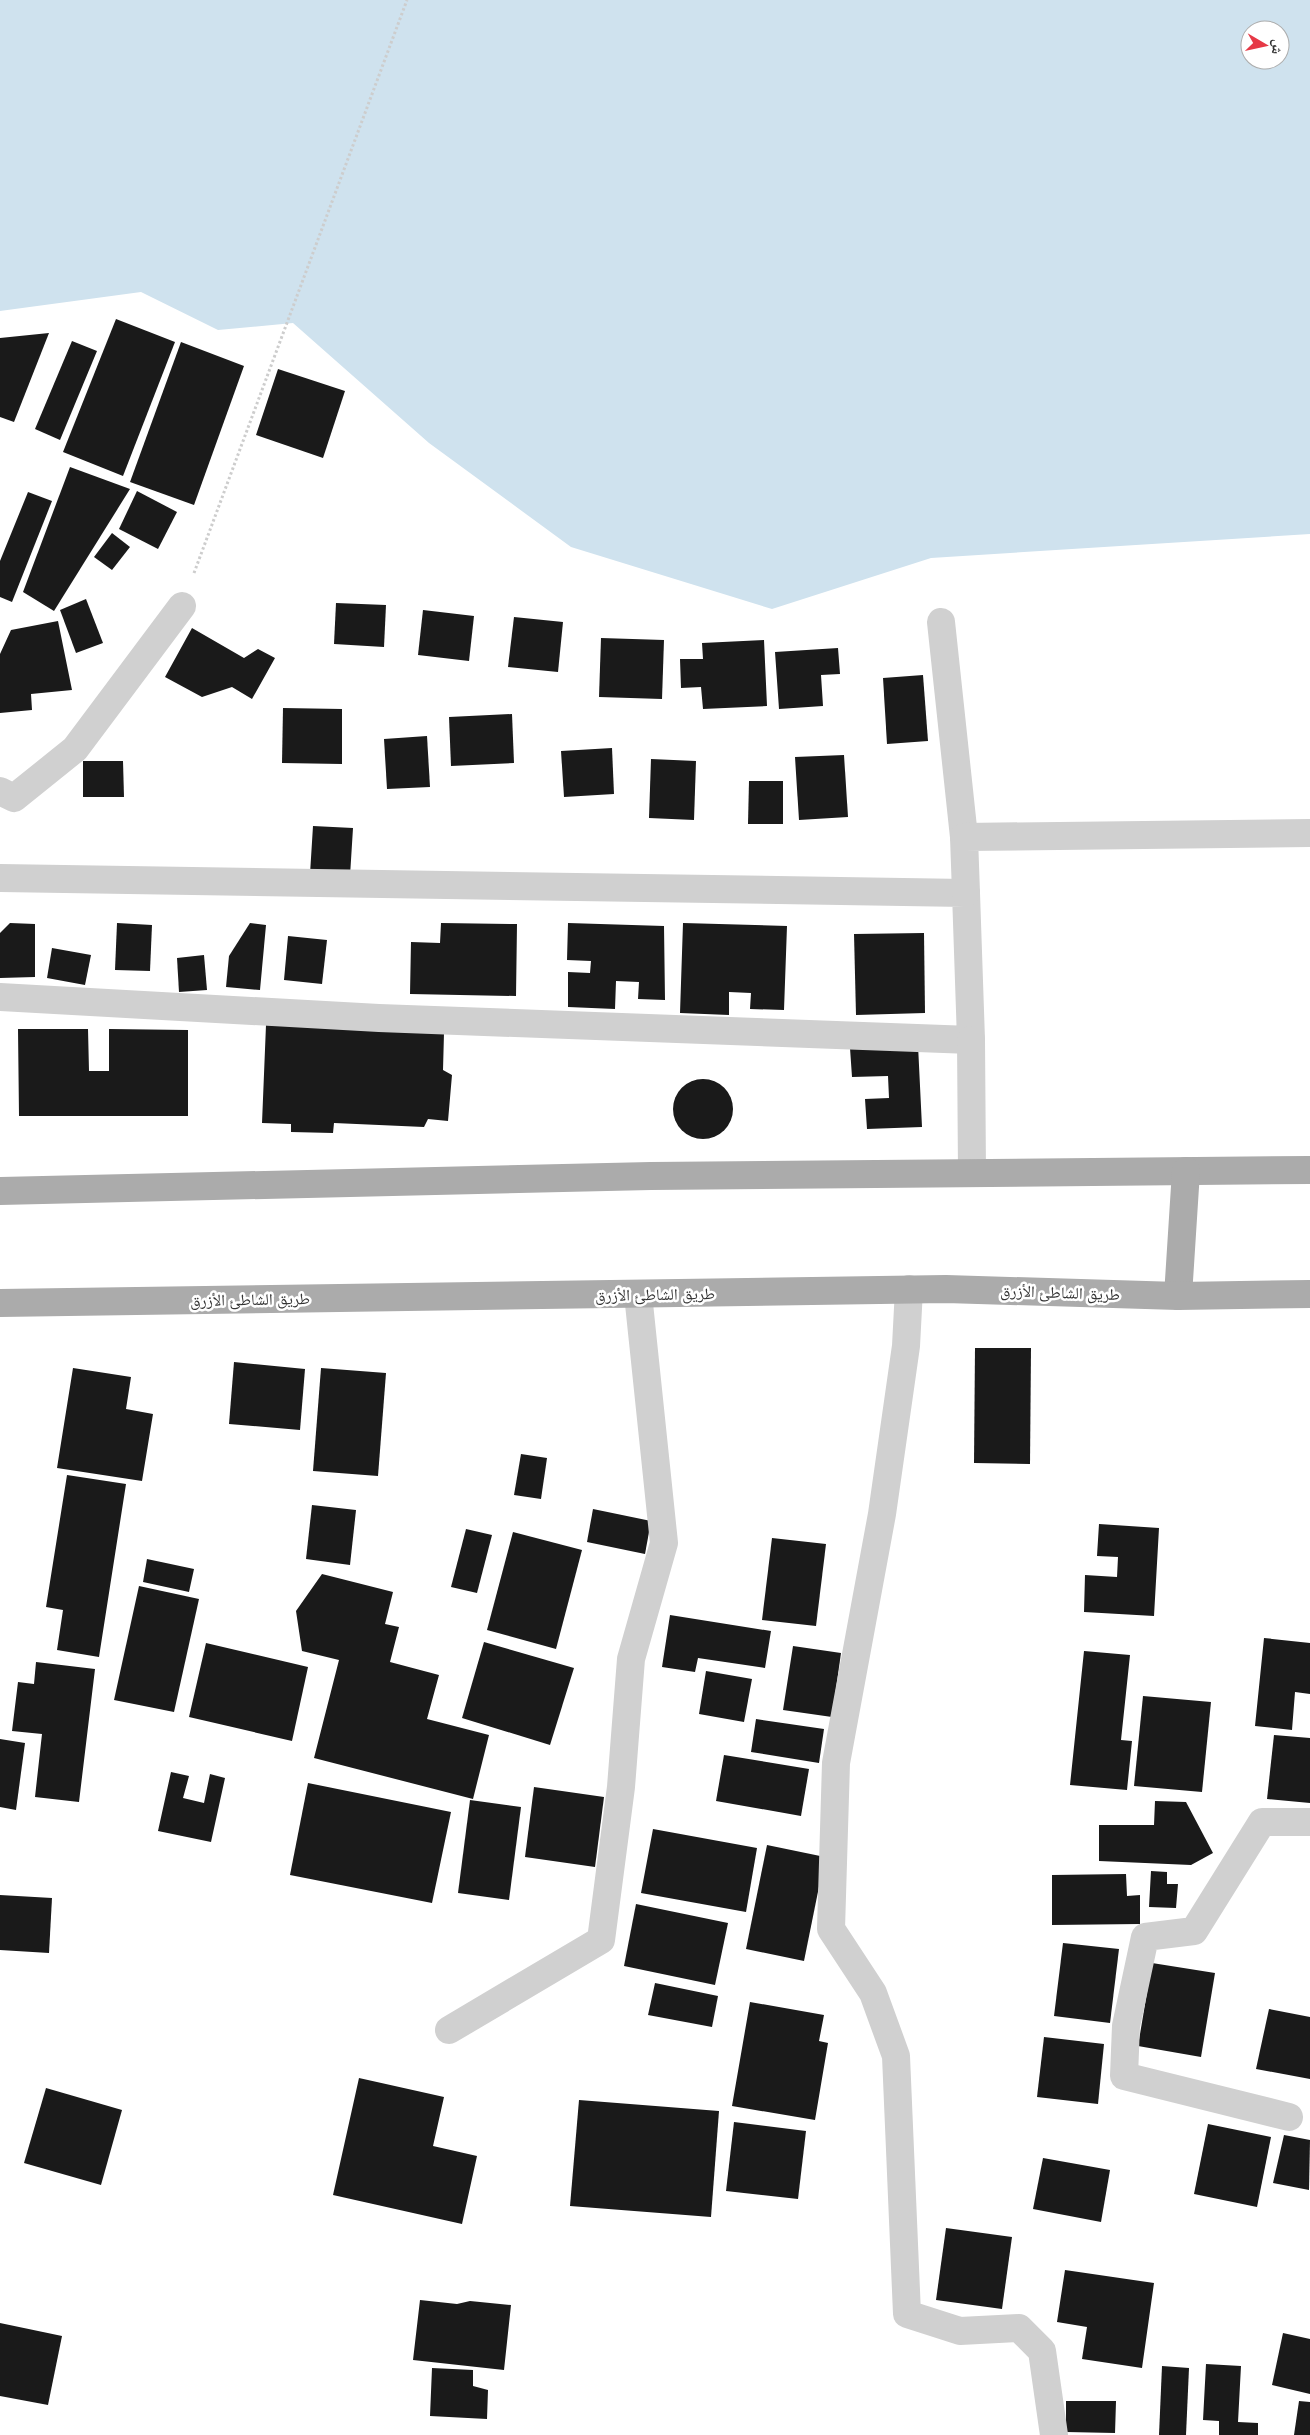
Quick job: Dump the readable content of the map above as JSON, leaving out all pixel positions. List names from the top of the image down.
{
  "streets": {
    "main road": ["طريق الشاطئ الأزرق"]
  },
  "north": "right"
}
